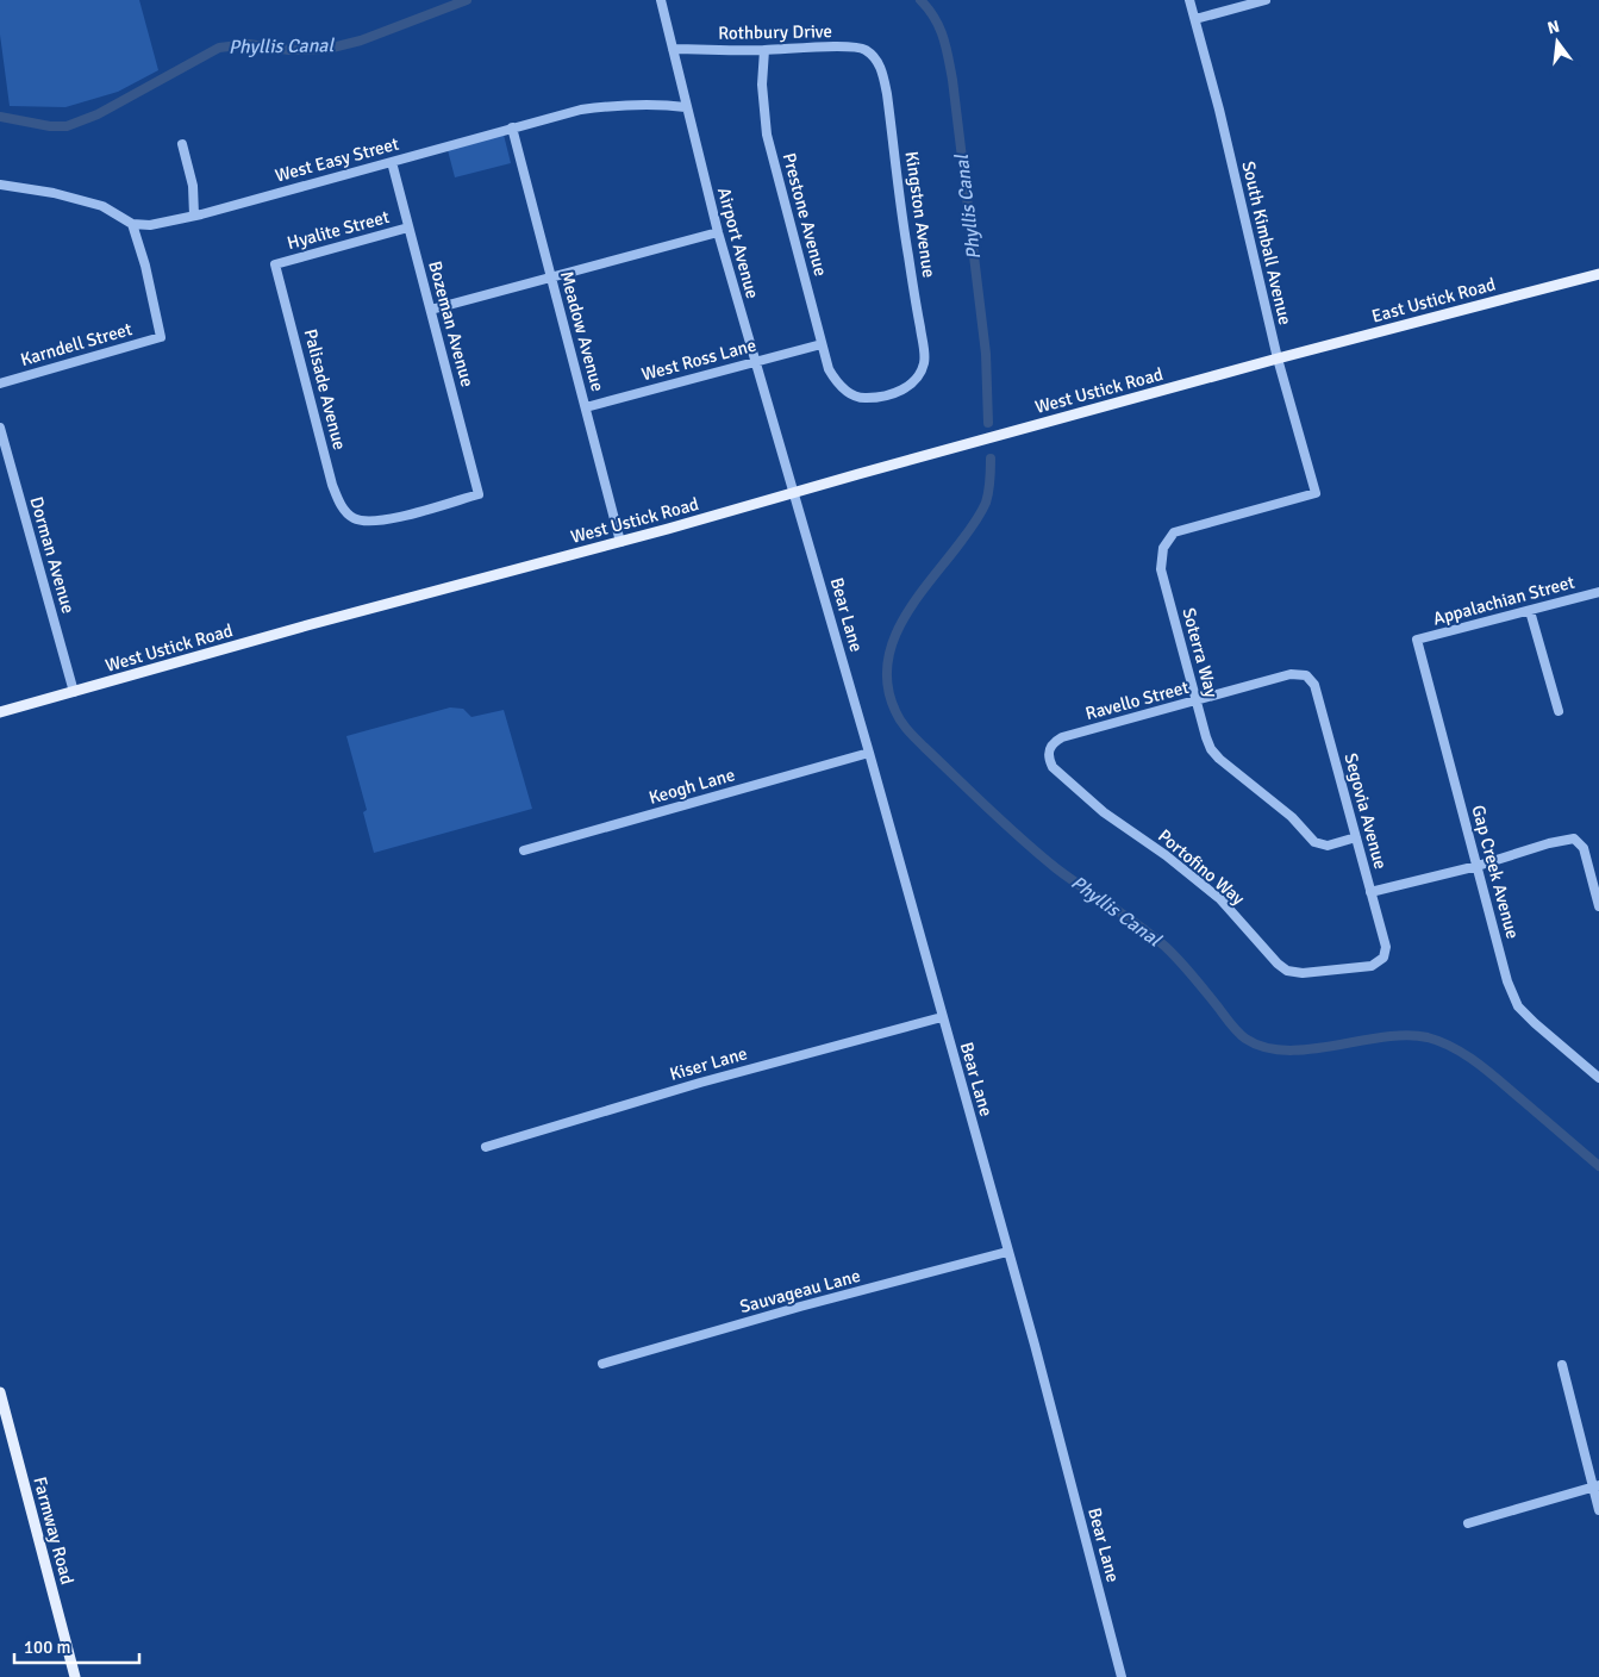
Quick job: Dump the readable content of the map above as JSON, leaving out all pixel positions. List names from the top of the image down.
{
  "streets": {
    "main road": ["East Ustick Road", "West Ustick Road", "Farmway Road"],
    "street": [
      "Rothbury Drive",
      "West Easy Street",
      "Prestone Avenue",
      "Kingston Avenue",
      "Hyalite Street",
      "Airport Avenue",
      "South Kimball Avenue",
      "Bozeman Avenue",
      "Meadow Avenue",
      "Karndell Street",
      "West Ross Lane",
      "Palisade Avenue",
      "Dorman Avenue",
      "Appalachian Street",
      "Bear Lane",
      "Soterra Way",
      "Ravello Street",
      "Keogh Lane",
      "Segovia Avenue",
      "Portofino Way",
      "Gap Creek Avenue",
      "Kiser Lane",
      "Sauvageau Lane"
    ]
  },
  "crossings": [
    ["Rothbury Drive", "Prestone Avenue"],
    ["Rothbury Drive", "Kingston Avenue"],
    ["Rothbury Drive", "Airport Avenue"],
    ["West Easy Street", "Airport Avenue"],
    ["West Easy Street", "Bozeman Avenue"],
    ["West Easy Street", "Meadow Avenue"],
    ["West Easy Street", "Karndell Street"],
    ["Prestone Avenue", "Kingston Avenue"],
    ["Prestone Avenue", "West Ross Lane"],
    ["Hyalite Street", "Bozeman Avenue"],
    ["Hyalite Street", "Palisade Avenue"],
    ["Airport Avenue", "West Ross Lane"],
    ["Airport Avenue", "West Ustick Road"],
    ["Airport Avenue", "Bear Lane"],
    ["South Kimball Avenue", "East Ustick Road"],
    ["South Kimball Avenue", "West Ustick Road"],
    ["South Kimball Avenue", "Soterra Way"],
    ["East Ustick Road", "West Ustick Road"],
    ["Bozeman Avenue", "Palisade Avenue"],
    ["Meadow Avenue", "West Ross Lane"],
    ["Meadow Avenue", "West Ustick Road"],
    ["West Ustick Road", "Dorman Avenue"],
    ["West Ustick Road", "Bear Lane"],
    ["Appalachian Street", "Gap Creek Avenue"],
    ["Bear Lane", "Keogh Lane"],
    ["Bear Lane", "Kiser Lane"],
    ["Bear Lane", "Sauvageau Lane"],
    ["Soterra Way", "Ravello Street"],
    ["Soterra Way", "Segovia Avenue"],
    ["Ravello Street", "Segovia Avenue"],
    ["Ravello Street", "Portofino Way"],
    ["Segovia Avenue", "Portofino Way"]
  ],
  "water": ["Phyllis Canal"],
  "scale_bar": "100 m",
  "north": "top"
}
